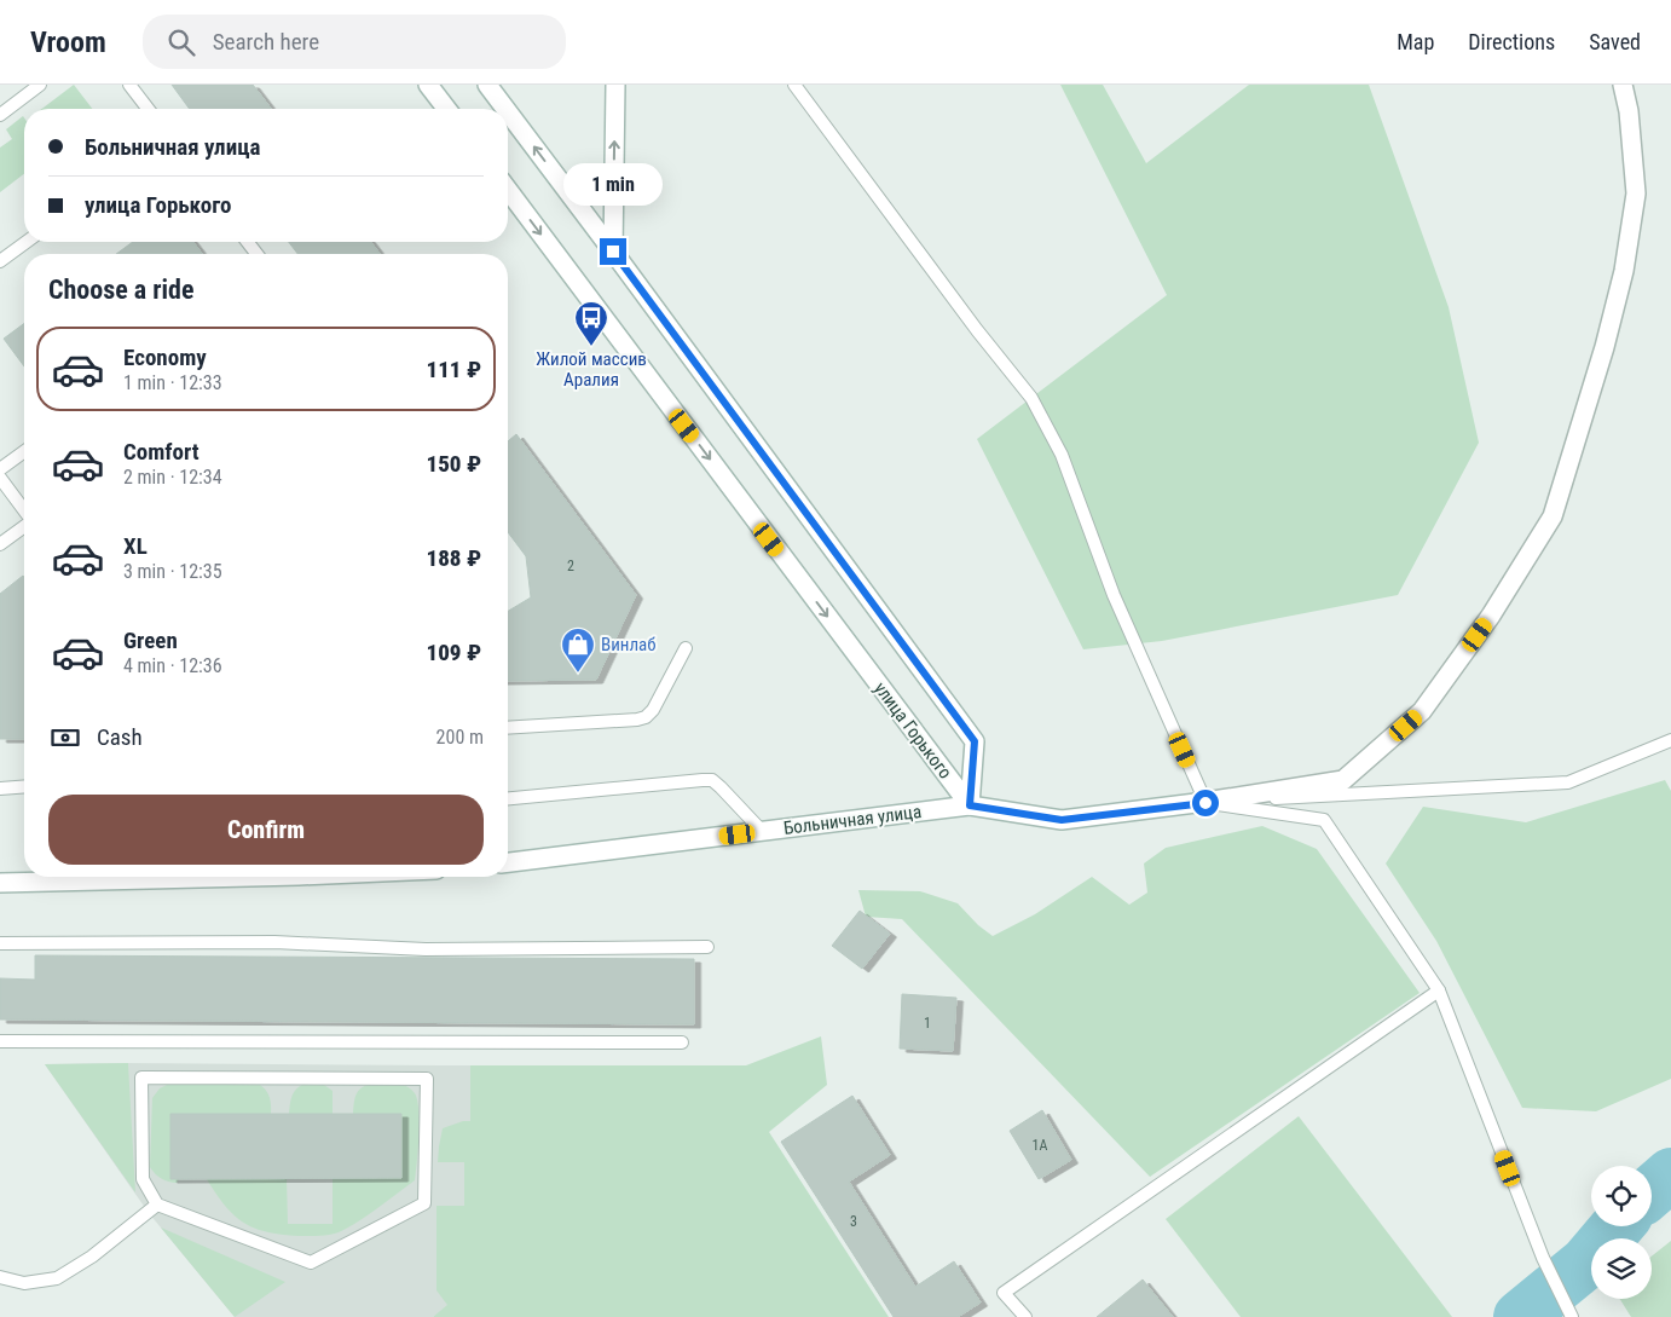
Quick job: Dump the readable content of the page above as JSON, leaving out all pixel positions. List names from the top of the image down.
{
  "streets": {
    "main road": ["улица Горького", "Больничная улица"]
  },
  "crossings": [
    ["улица Горького", "Больничная улица"]
  ],
  "places": {
    "bus stop": ["Жилой массив Аралия"],
    "shop": ["Винлаб"]
  },
  "house_numbers": [
    "2",
    "1",
    "1А",
    "3"
  ],
  "page": {
    "header": "Vroom",
    "search": "Search here",
    "nav": ["Map", "Directions", "Saved"],
    "banner": ["Больничная улица", "улица Горького"],
    "bubble": "1 min",
    "heading": "Choose a ride",
    "list": [
      {
        "name": "Economy",
        "note": "1 min · 12:33",
        "value": "111 ₽"
      },
      {
        "name": "Comfort",
        "note": "2 min · 12:34",
        "value": "150 ₽"
      },
      {
        "name": "XL",
        "note": "3 min · 12:35",
        "value": "188 ₽"
      },
      {
        "name": "Green",
        "note": "4 min · 12:36",
        "value": "109 ₽"
      }
    ],
    "pay": ["Cash", "200 m"],
    "buttons": "Confirm"
  }
}
